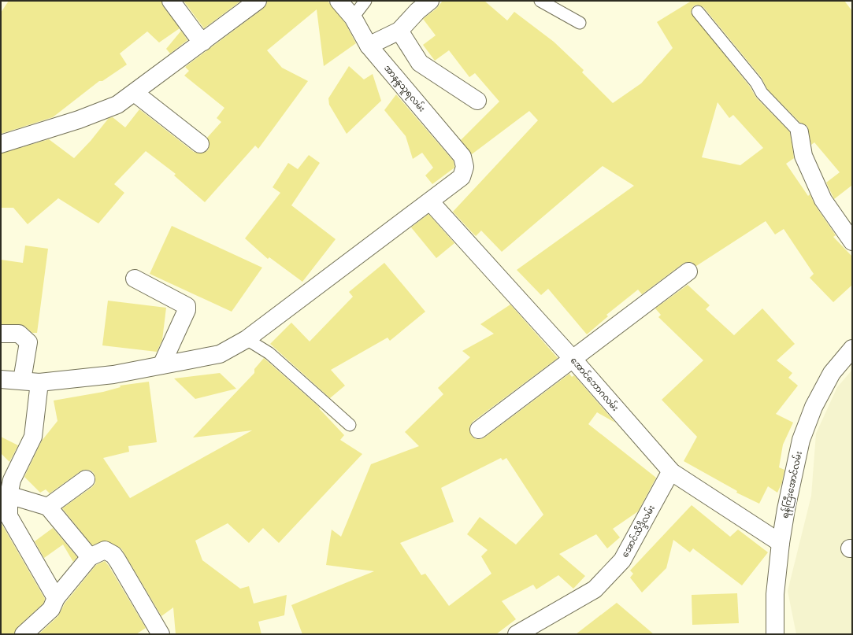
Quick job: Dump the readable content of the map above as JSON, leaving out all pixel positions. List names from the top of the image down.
{
  "streets": {
    "street": [
      "အာနန္ဒသူရလမ်း",
      "အောင်ဘောဂလမ်း",
      "ရန်ကြီးအောင်လမ်း",
      "အောင်သိဒ္ဒိလမ်း"
    ]
  },
  "crossings": [
    ["အာနန္ဒသူရလမ်း", "အောင်ဘောဂလမ်း"],
    ["အောင်ဘောဂလမ်း", "ရန်ကြီးအောင်လမ်း"],
    ["အောင်ဘောဂလမ်း", "အောင်သိဒ္ဒိလမ်း"]
  ]
}
